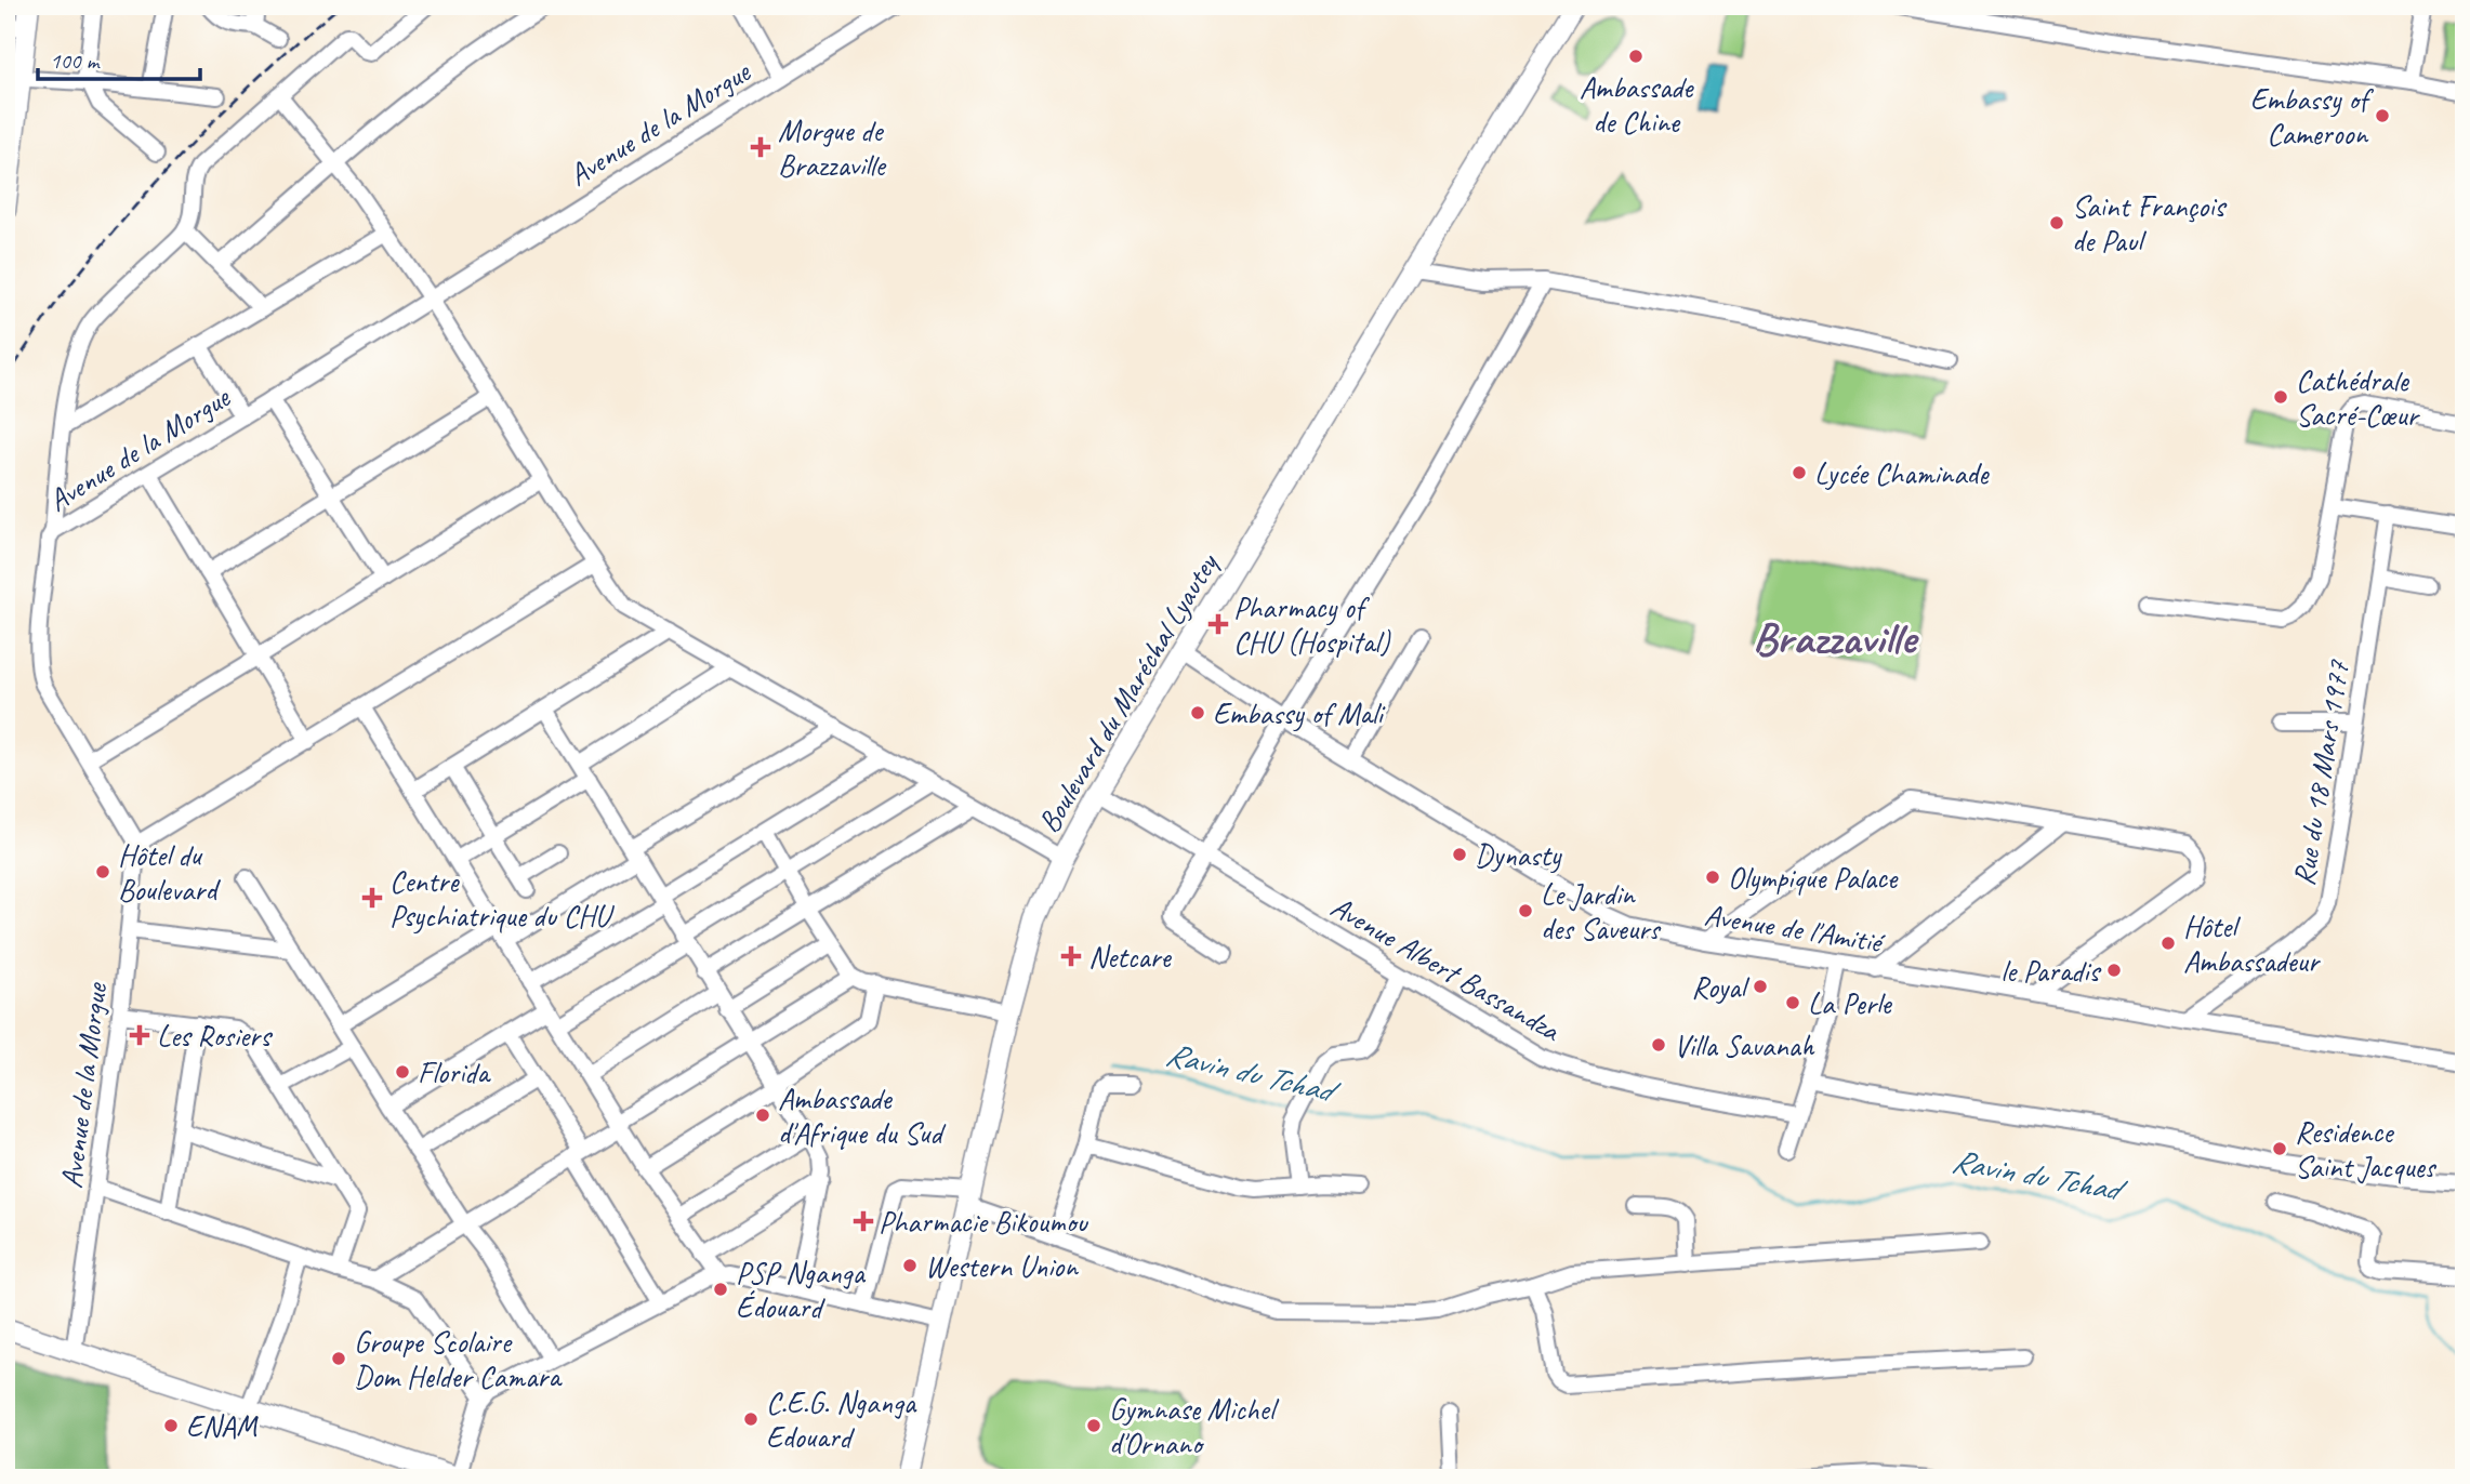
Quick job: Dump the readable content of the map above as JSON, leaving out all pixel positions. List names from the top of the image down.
{
  "streets": {
    "main road": ["Boulevard du Maréchal Lyautey"],
    "street": [
      "Avenue de la Morgue",
      "Rue du 18 Mars 1977",
      "Avenue de l'Amitié",
      "Avenue Albert Bassandza"
    ]
  },
  "crossings": [
    ["Boulevard du Maréchal Lyautey", "Avenue de l'Amitié"],
    ["Boulevard du Maréchal Lyautey", "Avenue Albert Bassandza"],
    ["Rue du 18 Mars 1977", "Avenue de l'Amitié"]
  ],
  "districts": ["Brazzaville"],
  "water": ["Ravin du Tchad"],
  "places": {
    "other": [
      "Ambassade de Chine",
      "Embassy of Cameroon",
      "Saint François de Paul",
      "Cathédrale Sacré-Cœur",
      "Lycée Chaminade",
      "Embassy of Mali",
      "Dynasty",
      "Hôtel du Boulevard",
      "Olympique Palace",
      "Le Jardin des Saveurs",
      "Hôtel Ambassadeur",
      "le Paradis",
      "Royal",
      "La Perle",
      "Villa Savanah",
      "Florida",
      "Ambassade d'Afrique du Sud",
      "Residence Saint Jacques",
      "Western Union",
      "PSP Nganga Édouard",
      "Groupe Scolaire Dom Helder Camara",
      "C.E.G. Nganga Edouard",
      "ENAM",
      "Gymnase Michel d'Ornano"
    ],
    "health": [
      "Morgue de Brazzaville",
      "Pharmacy of CHU (Hospital)",
      "Centre Psychiatrique du CHU",
      "Netcare",
      "Les Rosiers",
      "Pharmacie Bikoumou"
    ]
  },
  "scale_bar": "100 m"
}
